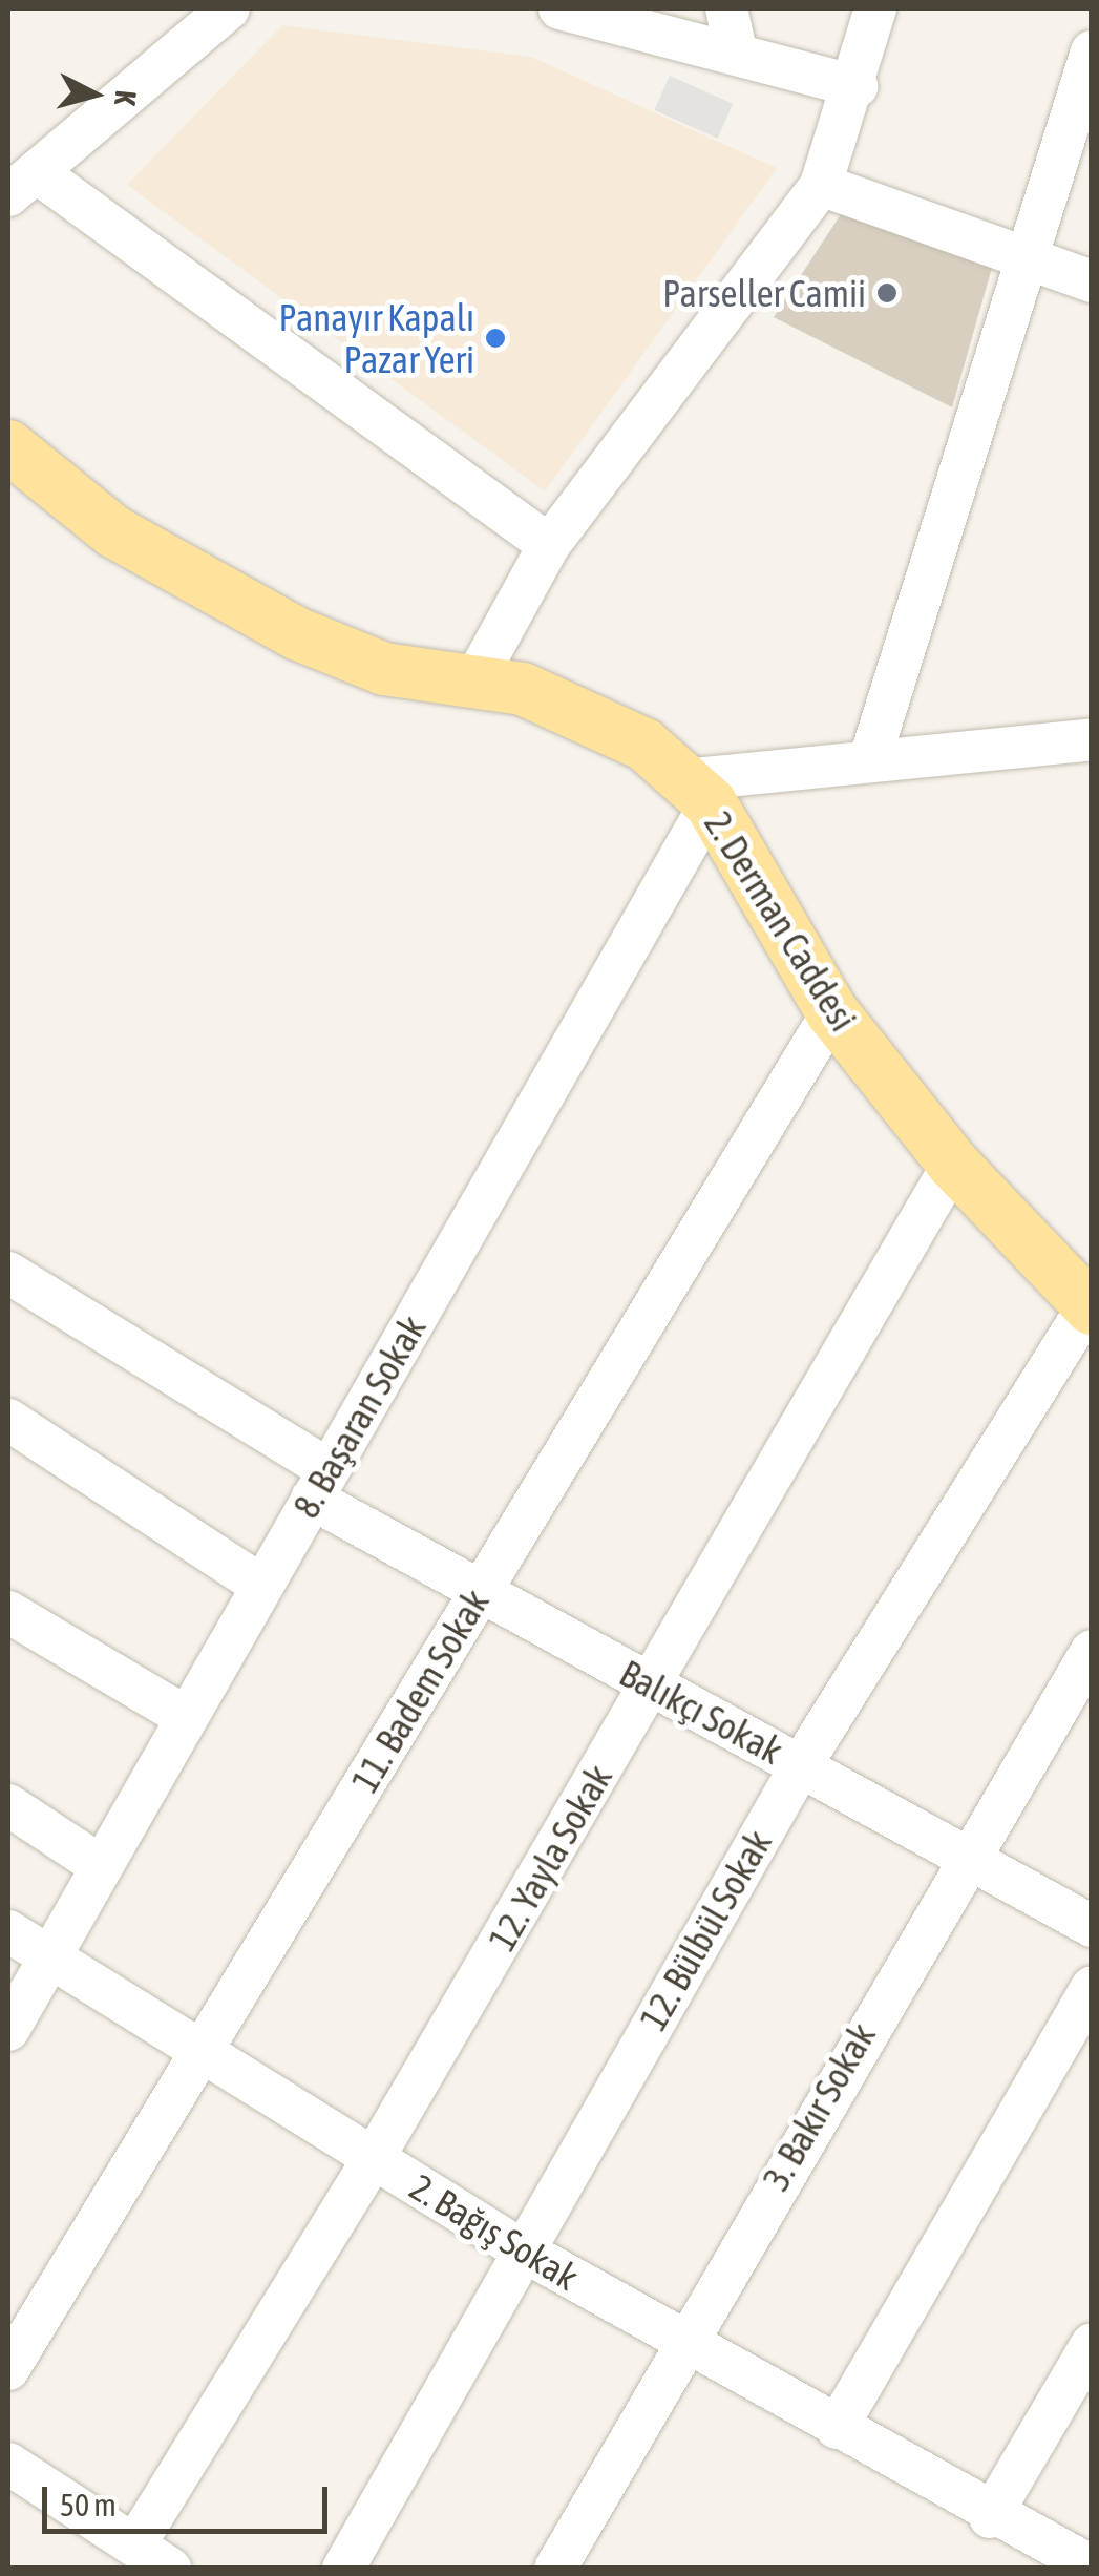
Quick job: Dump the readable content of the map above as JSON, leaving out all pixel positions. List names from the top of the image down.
{
  "streets": {
    "main road": ["2. Derman Caddesi"],
    "street": [
      "8. Başaran Sokak",
      "11. Badem Sokak",
      "Balıkçı Sokak",
      "12. Yayla Sokak",
      "12. Bülbül Sokak",
      "3. Bakır Sokak",
      "2. Bağış Sokak"
    ]
  },
  "crossings": [
    ["2. Derman Caddesi", "8. Başaran Sokak"],
    ["2. Derman Caddesi", "11. Badem Sokak"],
    ["2. Derman Caddesi", "12. Yayla Sokak"],
    ["2. Derman Caddesi", "12. Bülbül Sokak"],
    ["8. Başaran Sokak", "Balıkçı Sokak"],
    ["8. Başaran Sokak", "2. Bağış Sokak"],
    ["11. Badem Sokak", "Balıkçı Sokak"],
    ["11. Badem Sokak", "2. Bağış Sokak"],
    ["Balıkçı Sokak", "12. Yayla Sokak"],
    ["Balıkçı Sokak", "12. Bülbül Sokak"],
    ["Balıkçı Sokak", "3. Bakır Sokak"],
    ["12. Yayla Sokak", "2. Bağış Sokak"],
    ["12. Bülbül Sokak", "2. Bağış Sokak"],
    ["3. Bakır Sokak", "2. Bağış Sokak"]
  ],
  "places": ["Parseller Camii", "Panayır Kapalı Pazar Yeri"],
  "scale_bar": "50 m",
  "north": "right"
}
